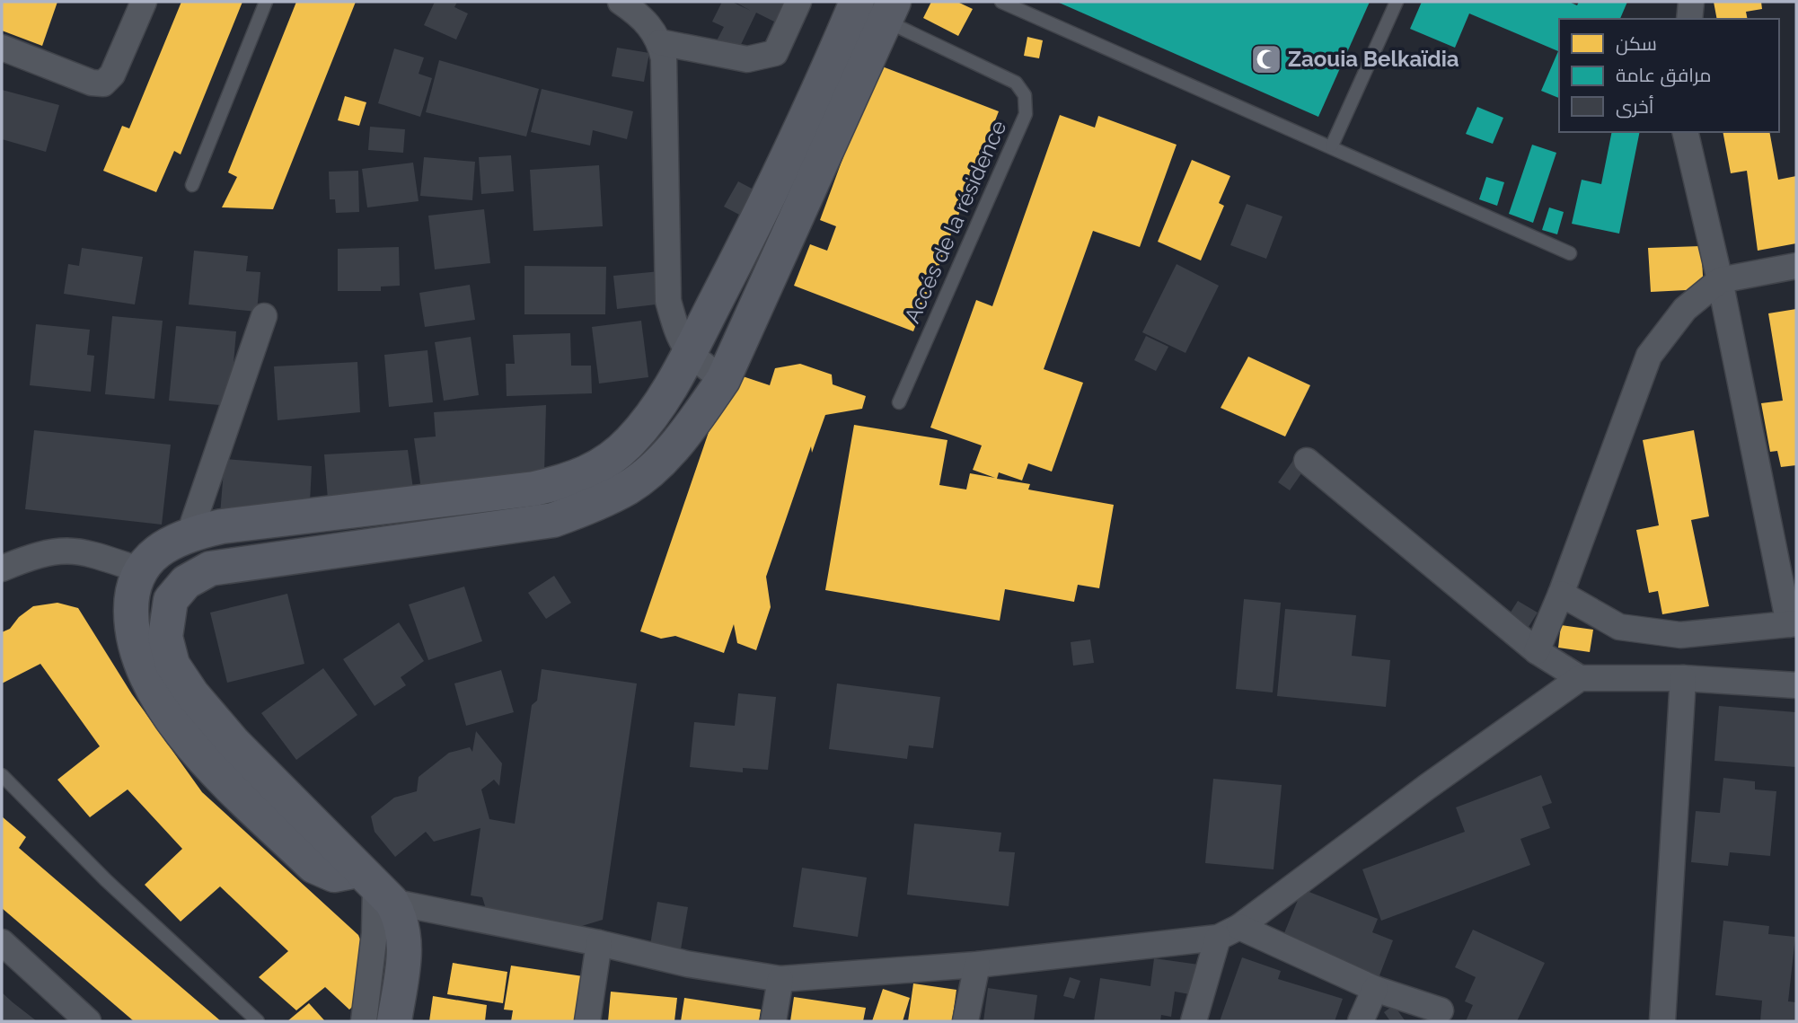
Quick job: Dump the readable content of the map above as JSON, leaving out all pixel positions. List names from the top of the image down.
{
  "streets": {
    "lane": ["Accés de la résidence"]
  },
  "places": {
    "mosque": ["Zaouia Belkaïdia"]
  },
  "legend": ["سكن", "مرافق عامة", "أخرى"]
}
